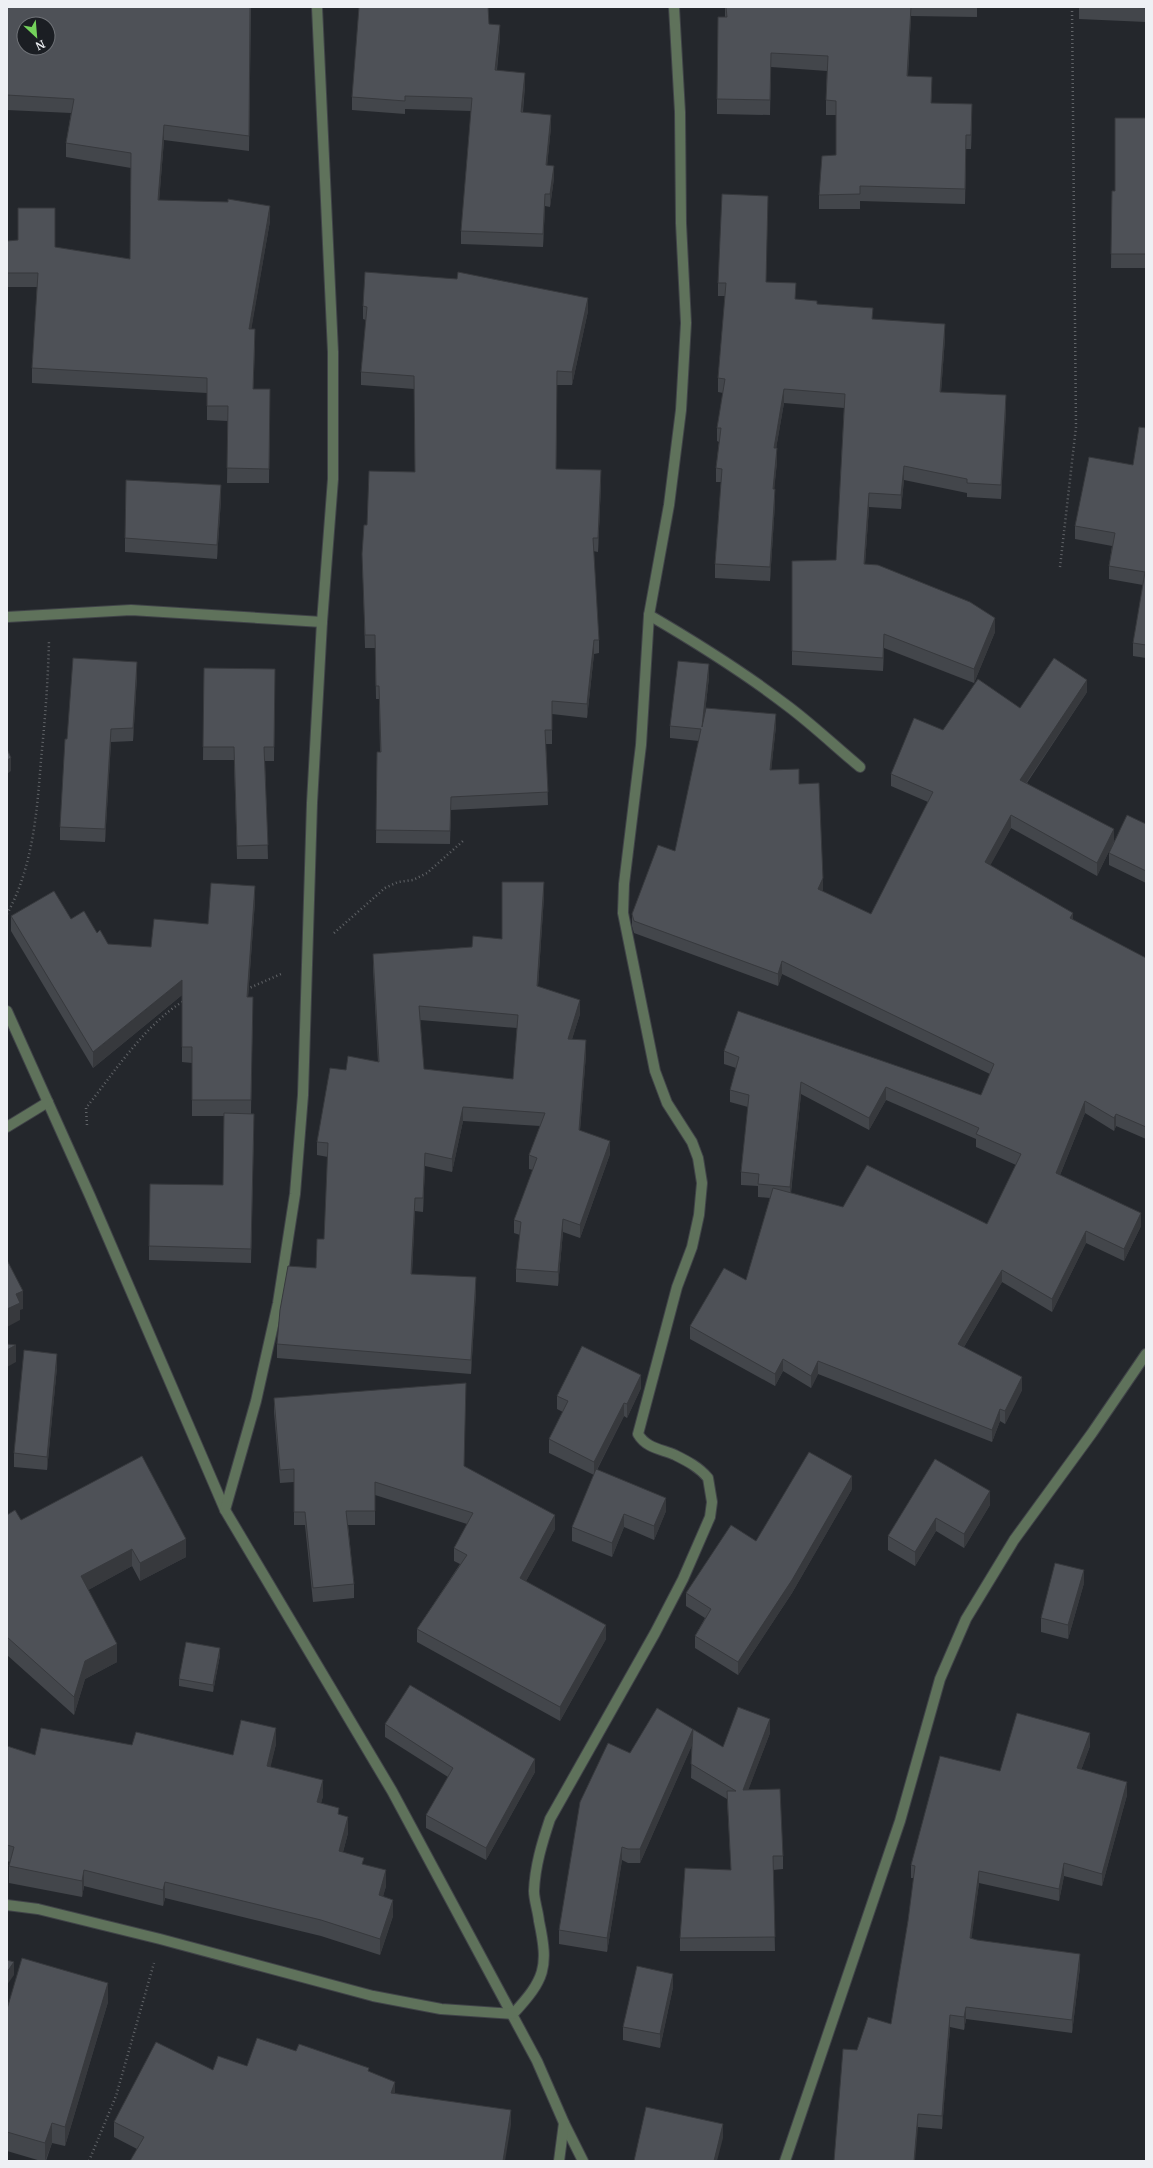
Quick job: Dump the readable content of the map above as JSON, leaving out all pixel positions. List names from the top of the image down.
{
  "north": "bottom right"
}
